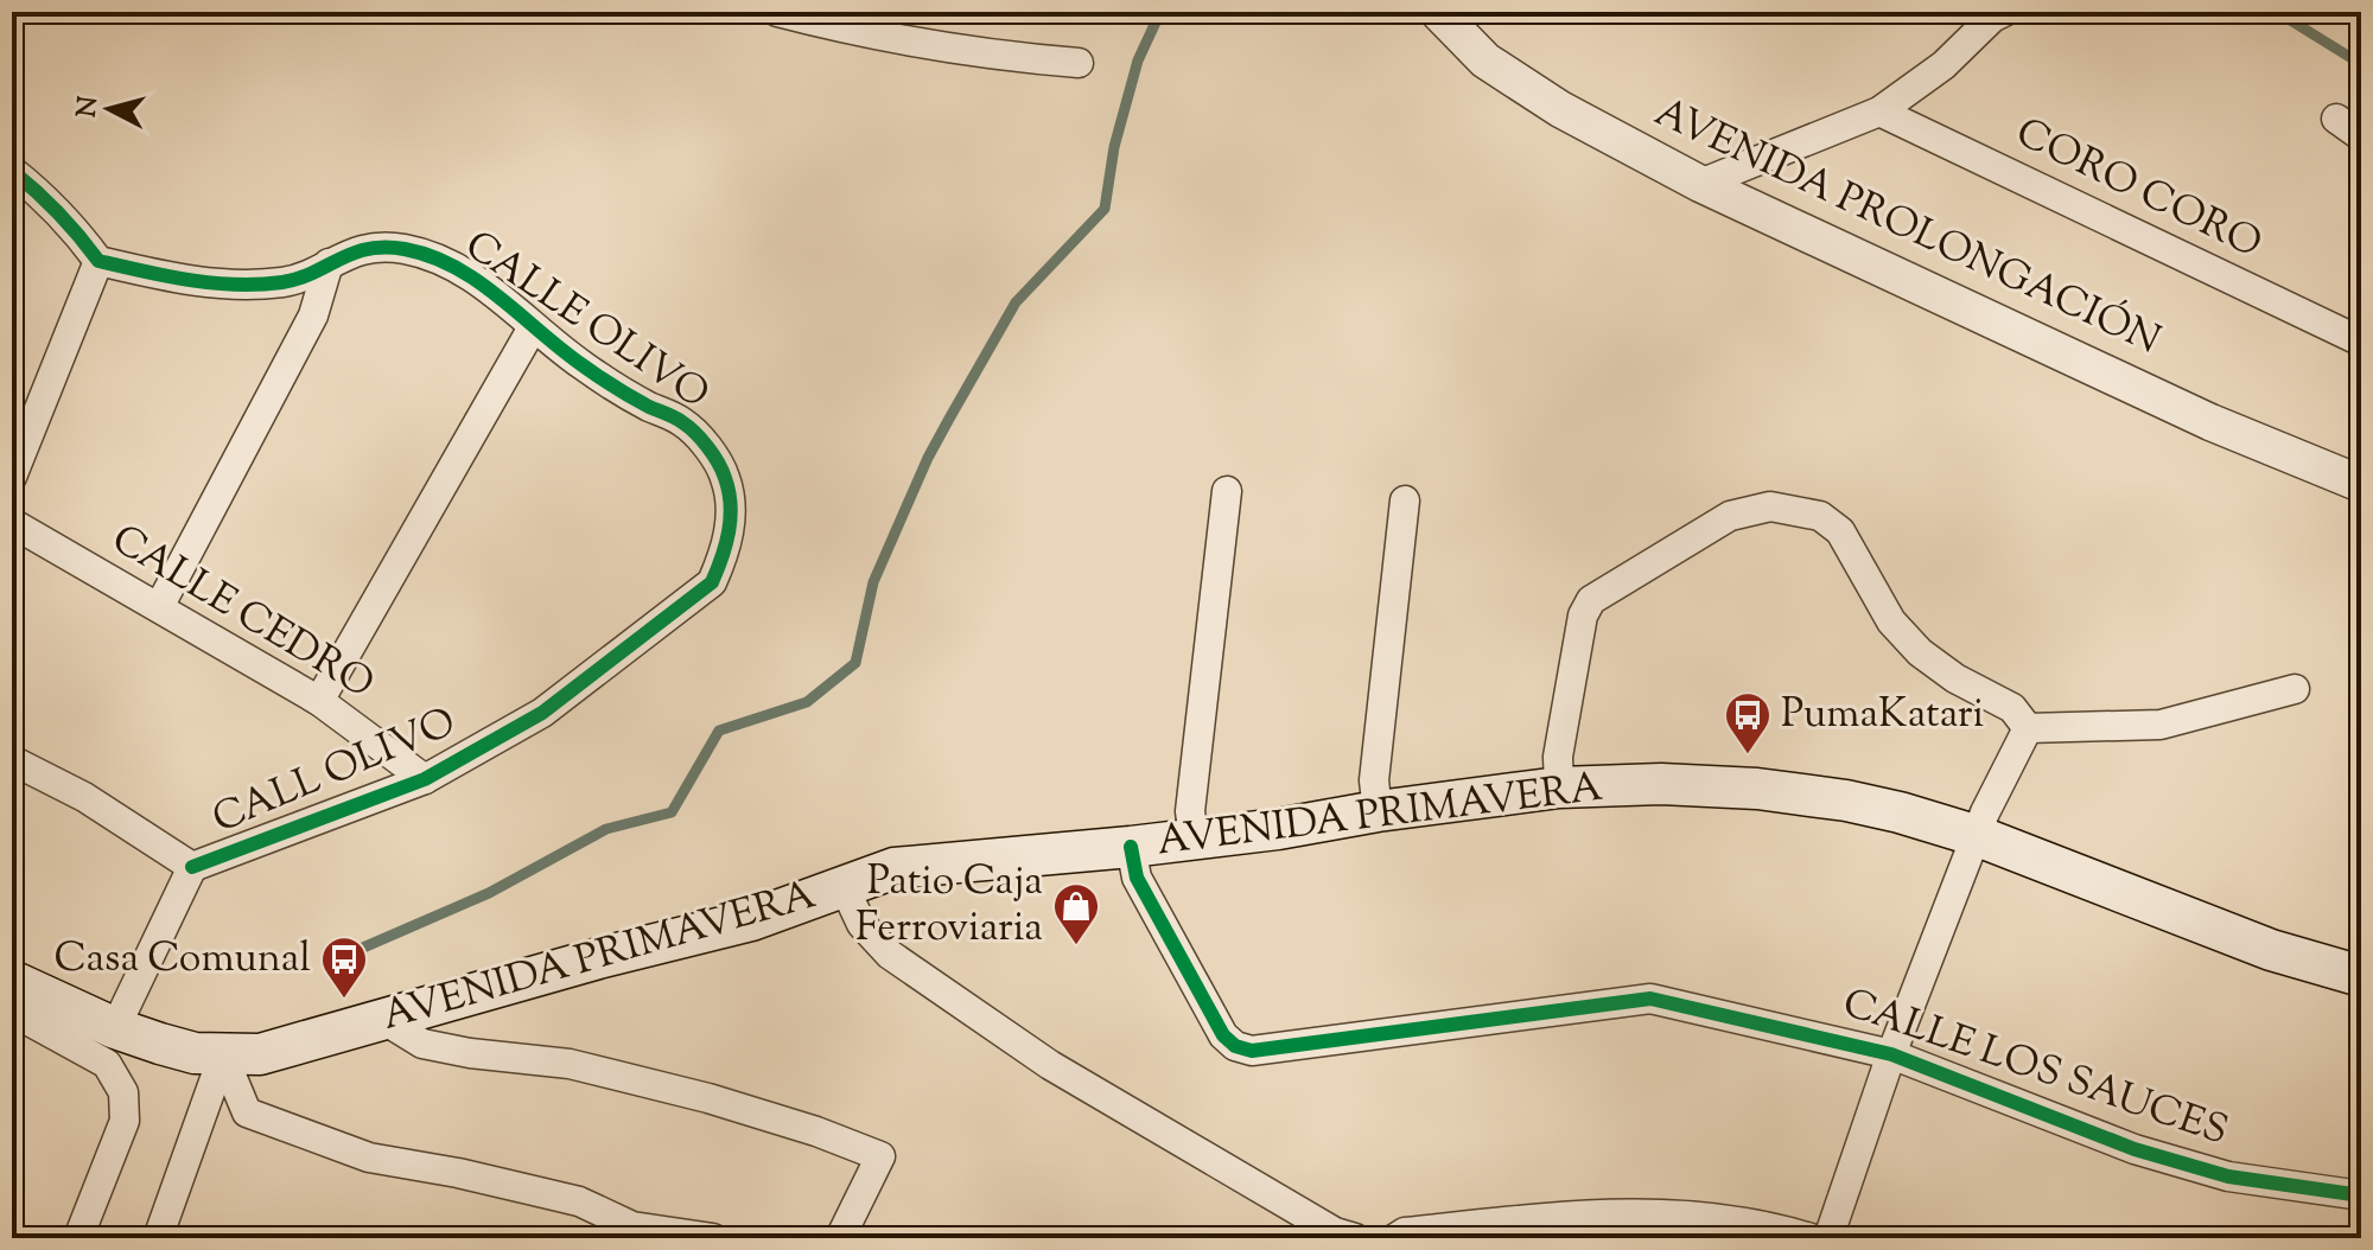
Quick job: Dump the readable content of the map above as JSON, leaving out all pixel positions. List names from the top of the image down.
{
  "streets": {
    "main road": ["AVENIDA PRIMAVERA"],
    "street": [
      "CORO CORO",
      "AVENIDA PROLONGACIÓN",
      "CALLE OLIVO",
      "CALLE CEDRO",
      "CALL OLIVO",
      "CALLE LOS SAUCES"
    ]
  },
  "crossings": [
    ["CALLE OLIVO", "CALL OLIVO"],
    ["CALLE CEDRO", "CALL OLIVO"],
    ["AVENIDA PRIMAVERA", "CALLE LOS SAUCES"]
  ],
  "places": {
    "bus stop": ["PumaKatari", "Casa Comunal"],
    "shop": ["Patio Caja Ferroviaria"]
  },
  "north": "left"
}
